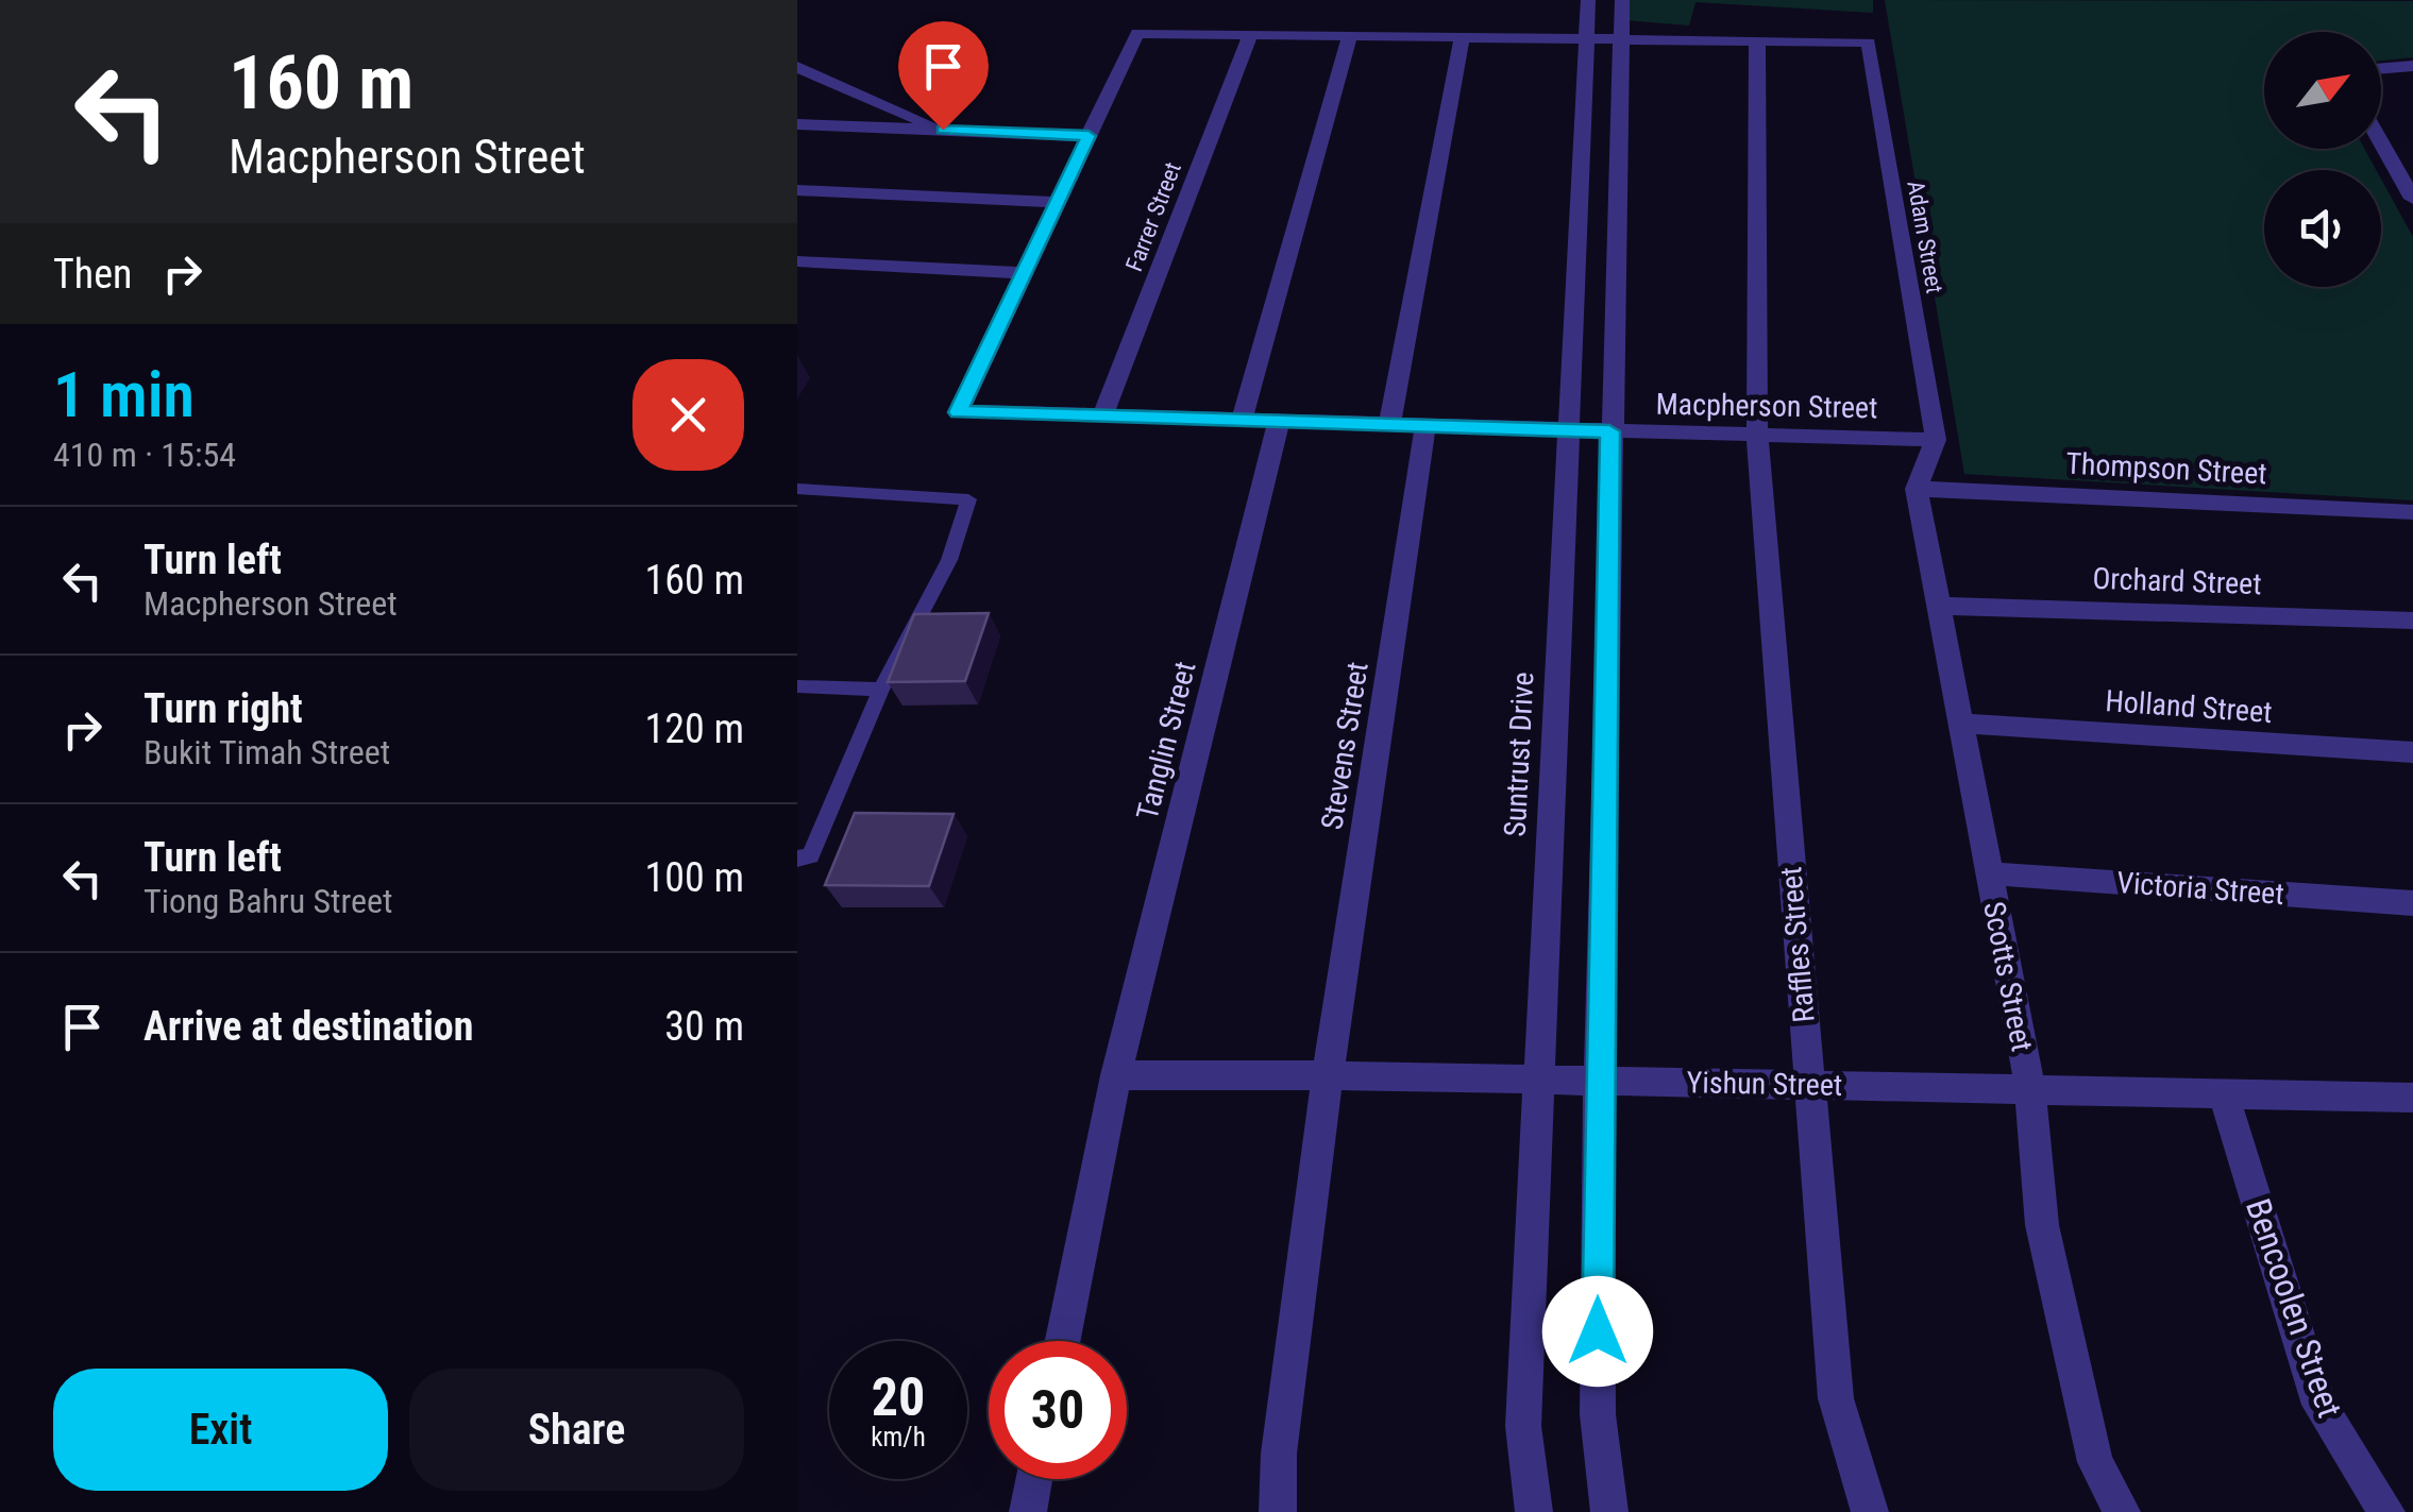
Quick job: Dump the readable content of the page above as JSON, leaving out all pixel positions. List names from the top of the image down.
{
  "streets": {
    "street": [
      "Farrer Street",
      "Adam Street",
      "Macpherson Street",
      "Thompson Street",
      "Orchard Street",
      "Holland Street",
      "Tanglin Street",
      "Stevens Street",
      "Suntrust Drive",
      "Victoria Street",
      "Raffles Street",
      "Scotts Street",
      "Yishun Street",
      "Bencoolen Street"
    ]
  },
  "crossings": [
    ["Farrer Street", "Macpherson Street"],
    ["Adam Street", "Macpherson Street"],
    ["Adam Street", "Raffles Street"],
    ["Macpherson Street", "Tanglin Street"],
    ["Macpherson Street", "Stevens Street"],
    ["Macpherson Street", "Suntrust Drive"],
    ["Macpherson Street", "Raffles Street"],
    ["Thompson Street", "Scotts Street"],
    ["Orchard Street", "Scotts Street"],
    ["Holland Street", "Scotts Street"],
    ["Tanglin Street", "Yishun Street"],
    ["Stevens Street", "Yishun Street"],
    ["Suntrust Drive", "Yishun Street"],
    ["Victoria Street", "Scotts Street"],
    ["Raffles Street", "Yishun Street"],
    ["Scotts Street", "Yishun Street"],
    ["Yishun Street", "Bencoolen Street"]
  ],
  "north": "top right",
  "page": {
    "turn": ["160 m", "Macpherson Street"],
    "then": "Then",
    "heading": ["1 min", "410 m · 15:54"],
    "list": [
      {
        "name": "Turn left",
        "note": "Macpherson Street",
        "value": "160 m"
      },
      {
        "name": "Turn right",
        "note": "Bukit Timah Street",
        "value": "120 m"
      },
      {
        "name": "Turn left",
        "note": "Tiong Bahru Street",
        "value": "100 m"
      },
      {
        "name": "Arrive at destination",
        "value": "30 m"
      }
    ],
    "speed": "20 km/h",
    "limit": "30",
    "buttons": ["Exit", "Share"]
  }
}
